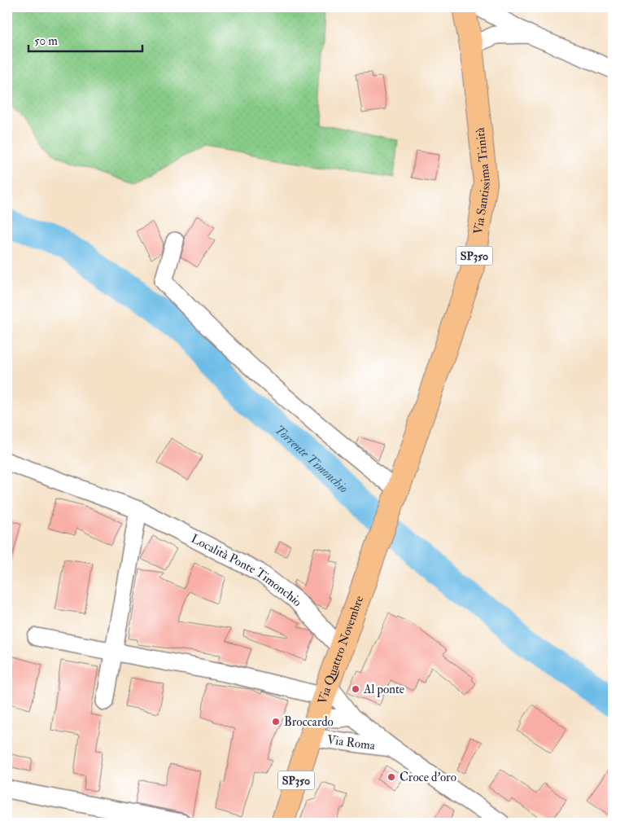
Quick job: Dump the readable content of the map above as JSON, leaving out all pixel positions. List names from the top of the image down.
{
  "streets": {
    "main road": ["Via Santissima Trinità", "SP350", "Via Quattro Novembre"],
    "street": ["Località Ponte Timonchio", "Via Roma"]
  },
  "crossings": [
    ["Via Santissima Trinità", "Via Quattro Novembre"],
    ["Località Ponte Timonchio", "Via Quattro Novembre"],
    ["Via Quattro Novembre", "Via Roma"]
  ],
  "water": ["Torrente Timonchio"],
  "places": ["Al ponte", "Broccardo", "Croce d'oro"],
  "scale_bar": "50 m"
}
